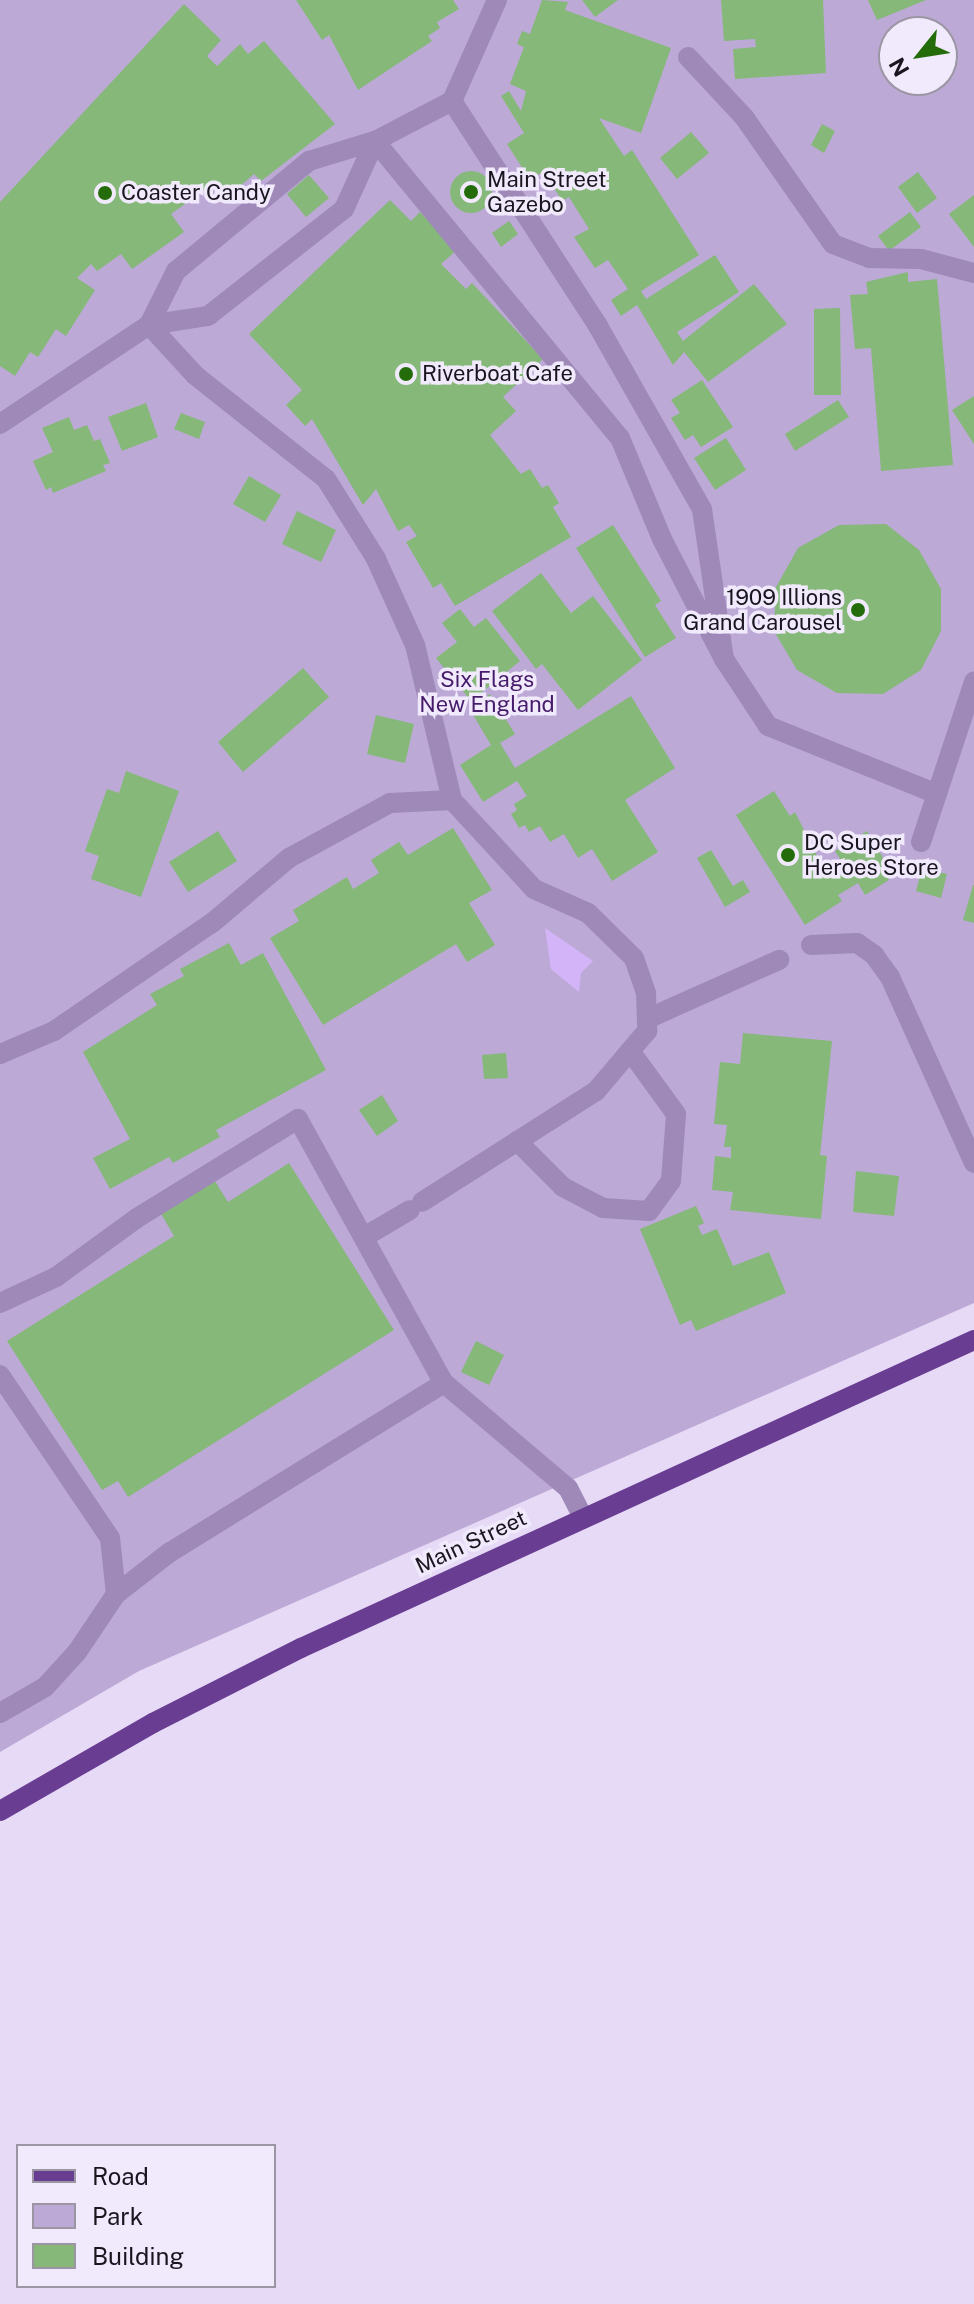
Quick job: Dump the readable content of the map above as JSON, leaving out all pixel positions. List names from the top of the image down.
{
  "streets": {
    "main road": ["Main Street"]
  },
  "parks": ["Six Flags New England"],
  "places": [
    "Main Street Gazebo",
    "Coaster Candy",
    "Riverboat Cafe",
    "1909 Illions Grand Carousel",
    "DC Super Heroes Store"
  ],
  "legend": ["Road", "Park", "Building"],
  "north": "bottom left"
}
